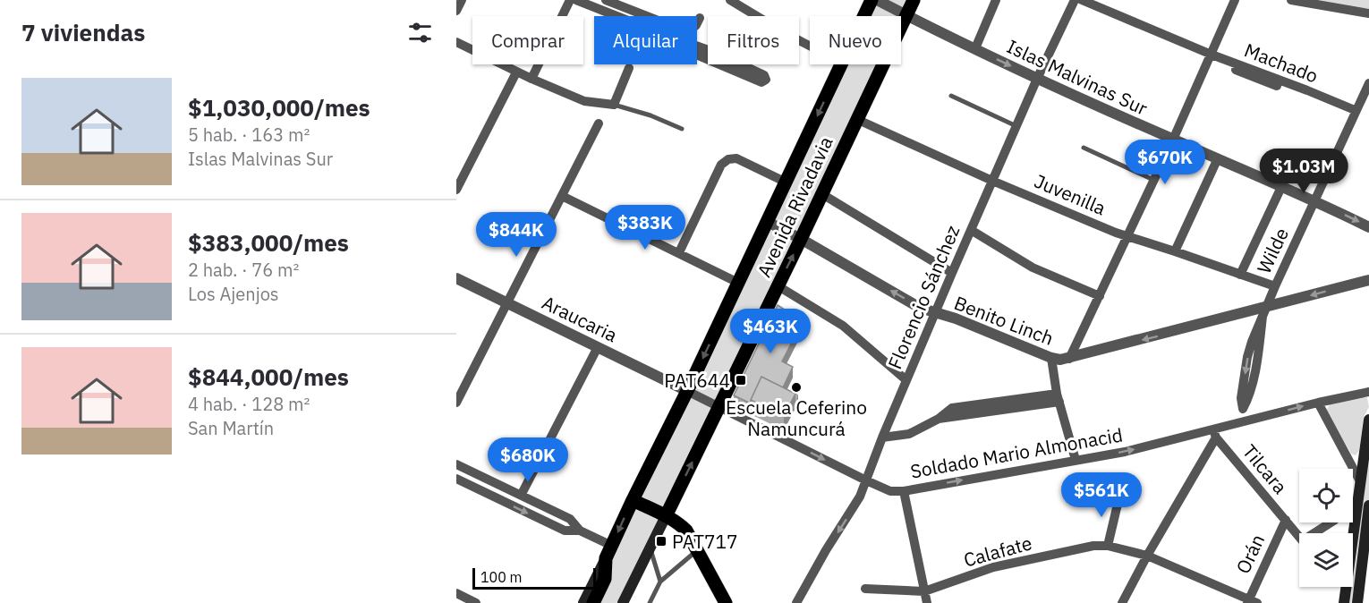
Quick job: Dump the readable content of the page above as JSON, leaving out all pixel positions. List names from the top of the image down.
{
  "streets": {
    "main road": ["Avenida Rivadavia"],
    "street": [
      "Machado",
      "Islas Malvinas Sur",
      "Juvenilla",
      "Wilde",
      "Florencio Sánchez",
      "Araucaria",
      "Benito Linch",
      "Soldado Mario Almonacid",
      "Tilcara",
      "Calafate",
      "Orán"
    ]
  },
  "crossings": [
    ["Machado", "Wilde"],
    ["Islas Malvinas Sur", "Avenida Rivadavia"],
    ["Islas Malvinas Sur", "Wilde"],
    ["Islas Malvinas Sur", "Florencio Sánchez"],
    ["Juvenilla", "Avenida Rivadavia"],
    ["Juvenilla", "Wilde"],
    ["Juvenilla", "Florencio Sánchez"],
    ["Avenida Rivadavia", "Araucaria"],
    ["Avenida Rivadavia", "Benito Linch"],
    ["Avenida Rivadavia", "Soldado Mario Almonacid"],
    ["Wilde", "Benito Linch"],
    ["Wilde", "Soldado Mario Almonacid"],
    ["Florencio Sánchez", "Benito Linch"],
    ["Florencio Sánchez", "Soldado Mario Almonacid"],
    ["Araucaria", "Soldado Mario Almonacid"],
    ["Soldado Mario Almonacid", "Tilcara"],
    ["Tilcara", "Orán"],
    ["Calafate", "Orán"]
  ],
  "one_way": ["Benito Linch"],
  "places": {
    "transit": ["PAT644", "PAT717"],
    "other": ["Escuela Ceferino Namuncurá"]
  },
  "scale_bar": "100 m",
  "page": {
    "heading": "7 viviendas",
    "chip": [
      "Comprar",
      "Alquilar",
      "Filtros",
      "Nuevo"
    ],
    "list": [
      {
        "name": "$1,030,000/mes",
        "note": "5 hab. · 163 m² · Islas Malvinas Sur"
      },
      {
        "name": "$383,000/mes",
        "note": "2 hab. · 76 m² · Los Ajenjos"
      },
      {
        "name": "$844,000/mes",
        "note": "4 hab. · 128 m² · San Martín"
      }
    ],
    "price": [
      "$670K",
      "$1.03M",
      "$383K",
      "$844K",
      "$463K",
      "$680K",
      "$561K"
    ],
    "scale": "100 m"
  }
}
